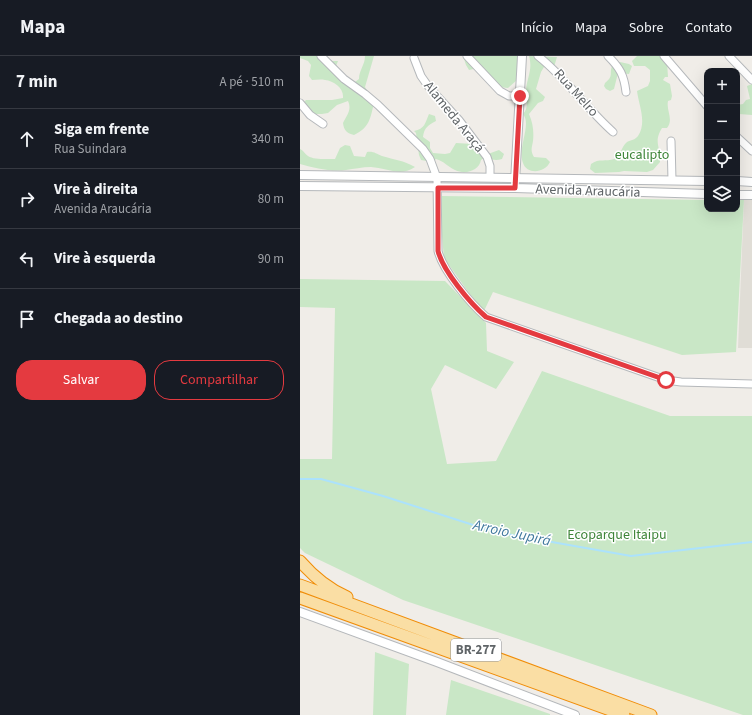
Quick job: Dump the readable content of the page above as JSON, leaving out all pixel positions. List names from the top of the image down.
{
  "streets": {
    "highway": ["BR-277"],
    "street": ["Rua Melro", "Alameda Araçá", "Avenida Araucária"]
  },
  "crossings": [
    ["Alameda Araçá", "Avenida Araucária"]
  ],
  "water": ["Arroio Jupirá"],
  "parks": ["eucalipto", "Ecoparque Itaipu"],
  "page": {
    "header": "Mapa",
    "nav": [
      "Início",
      "Mapa",
      "Sobre",
      "Contato"
    ],
    "heading": ["7 min", "A pé · 510 m"],
    "map_buttons": ["+", "−"],
    "list": [
      ["Siga em frente", "Rua Suindara", "340 m"],
      ["Vire à direita", "Avenida Araucária", "80 m"],
      ["Vire à esquerda", "90 m"],
      "Chegada ao destino"
    ],
    "buttons": ["Salvar", "Compartilhar"]
  }
}
